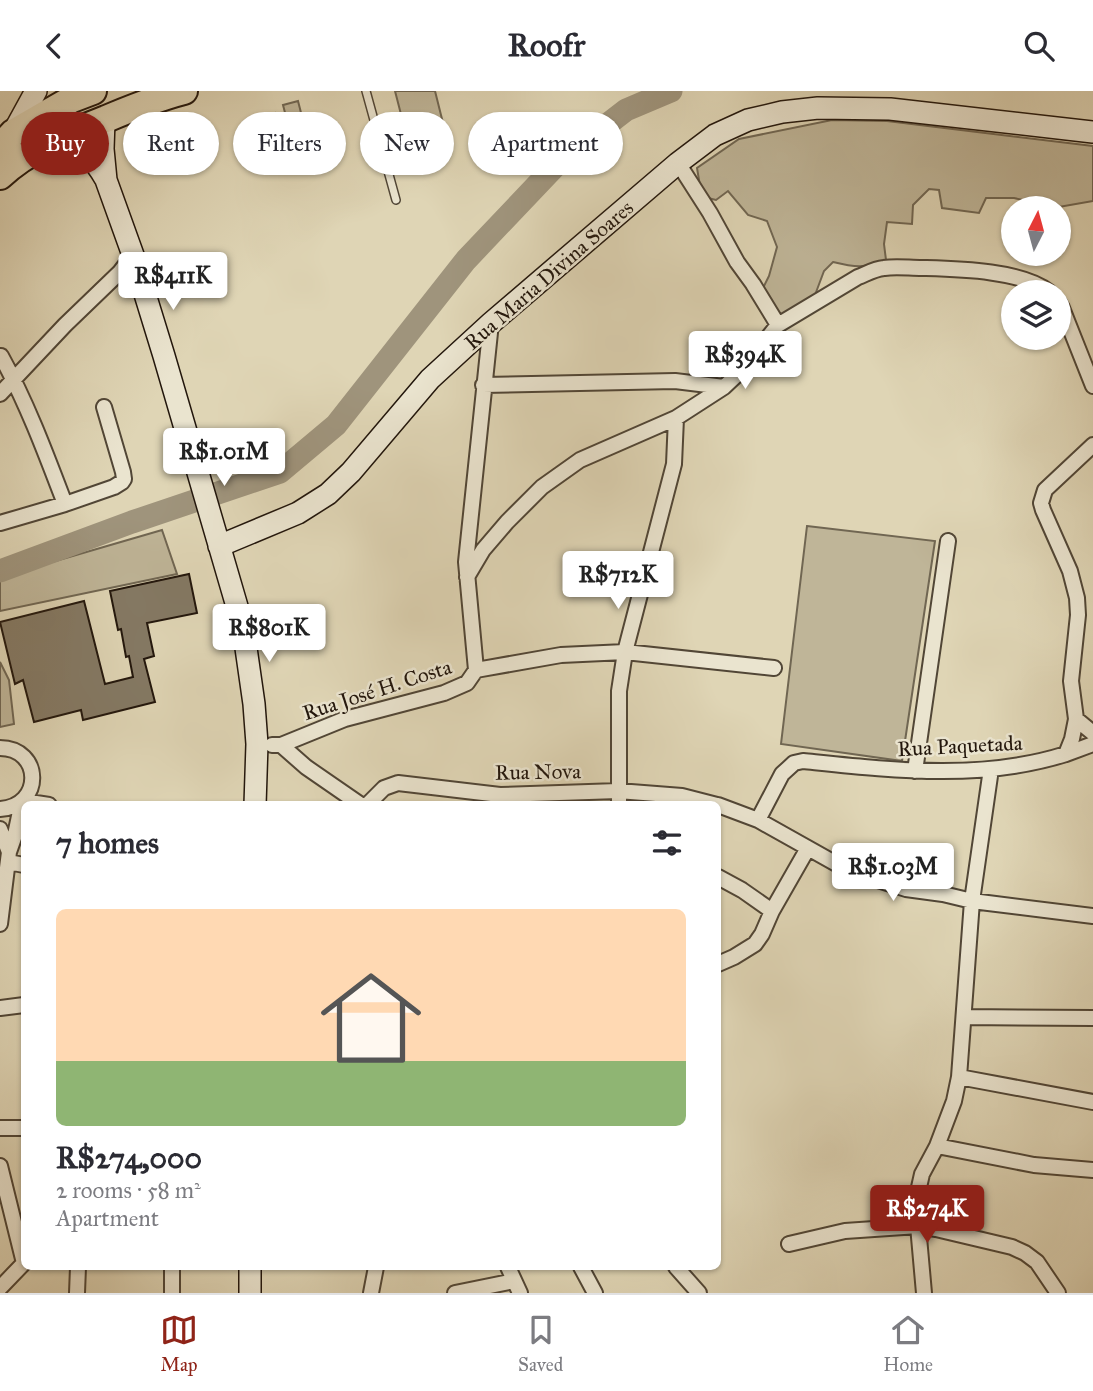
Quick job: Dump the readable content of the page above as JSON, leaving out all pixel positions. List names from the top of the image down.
{
  "streets": {
    "street": [
      "Rua Maria Divina Soares",
      "Rua José H. Costa",
      "Rua Paquetada",
      "Rua Nova"
    ]
  },
  "crossings": [
    ["Rua Paquetada", "Rua Nova"]
  ],
  "north": "top",
  "page": {
    "header": "Roofr",
    "chip": [
      "Buy",
      "Rent",
      "Filters",
      "New",
      "Apartment"
    ],
    "price": [
      "R$411K",
      "R$394K",
      "R$1.01M",
      "R$712K",
      "R$801K",
      "R$1.03M",
      "R$274K"
    ],
    "heading": "7 homes",
    "list": [
      {
        "name": "R$274,000",
        "note": "2 rooms · 58 m² · Apartment"
      }
    ],
    "tabs": ["Map", "Saved", "Home"]
  }
}
